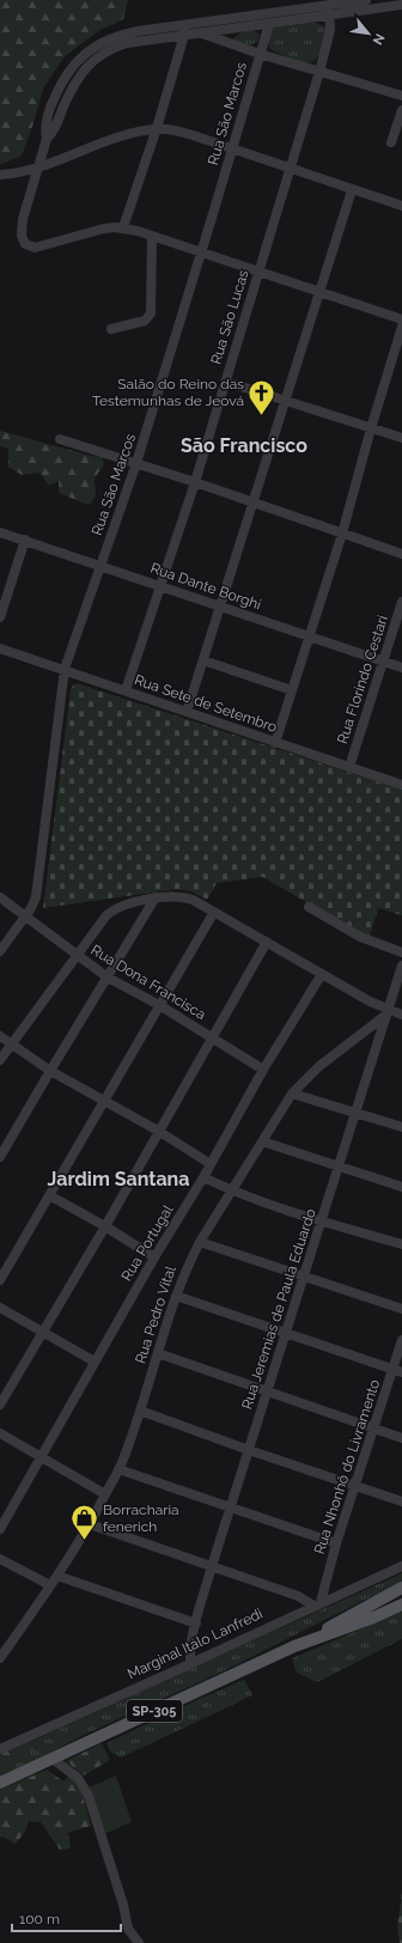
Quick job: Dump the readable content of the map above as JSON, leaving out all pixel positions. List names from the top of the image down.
{
  "streets": {
    "main road": ["SP-305"],
    "street": [
      "Rua São Marcos",
      "Rua São Lucas",
      "Rua Dante Borghi",
      "Rua Florindo Cestari",
      "Rua Sete de Setembro",
      "Rua Dona Francisca",
      "Rua Portugal",
      "Rua Jeremias de Paula Eduardo",
      "Rua Pedro Vital",
      "Rua Nhonhô do Livramento",
      "Marginal Itálo Lanfredi"
    ]
  },
  "crossings": [
    ["Rua São Marcos", "Rua Dante Borghi"],
    ["Rua São Marcos", "Rua Sete de Setembro"],
    ["Rua São Marcos", "Rua Dona Francisca"],
    ["Rua São Lucas", "Rua Dante Borghi"],
    ["Rua São Lucas", "Rua Sete de Setembro"],
    ["Rua Dante Borghi", "Rua Florindo Cestari"],
    ["Rua Florindo Cestari", "Rua Sete de Setembro"],
    ["Rua Dona Francisca", "Rua Portugal"],
    ["Rua Jeremias de Paula Eduardo", "Rua Pedro Vital"],
    ["Rua Jeremias de Paula Eduardo", "Marginal Itálo Lanfredi"],
    ["Rua Nhonhô do Livramento", "Marginal Itálo Lanfredi"]
  ],
  "districts": ["São Francisco", "Jardim Santana"],
  "places": {
    "church": ["Salão do Reino das Testemunhas de Jeová"],
    "shop": ["Borracharia fenerich"]
  },
  "scale_bar": "100 m",
  "north": "bottom right"
}
